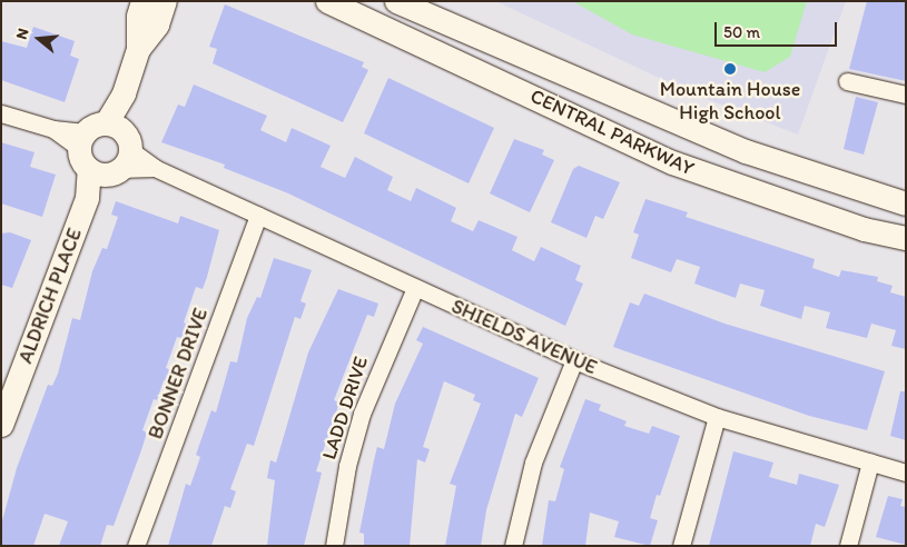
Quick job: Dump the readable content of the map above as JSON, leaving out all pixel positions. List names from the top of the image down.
{
  "streets": {
    "main road": ["CENTRAL PARKWAY", "ALDRICH PLACE"],
    "street": ["SHIELDS AVENUE", "BONNER DRIVE", "LADD DRIVE"]
  },
  "crossings": [
    ["ALDRICH PLACE", "SHIELDS AVENUE"],
    ["SHIELDS AVENUE", "BONNER DRIVE"],
    ["SHIELDS AVENUE", "LADD DRIVE"]
  ],
  "places": ["Mountain House High School"],
  "scale_bar": "50 m",
  "north": "left"
}
